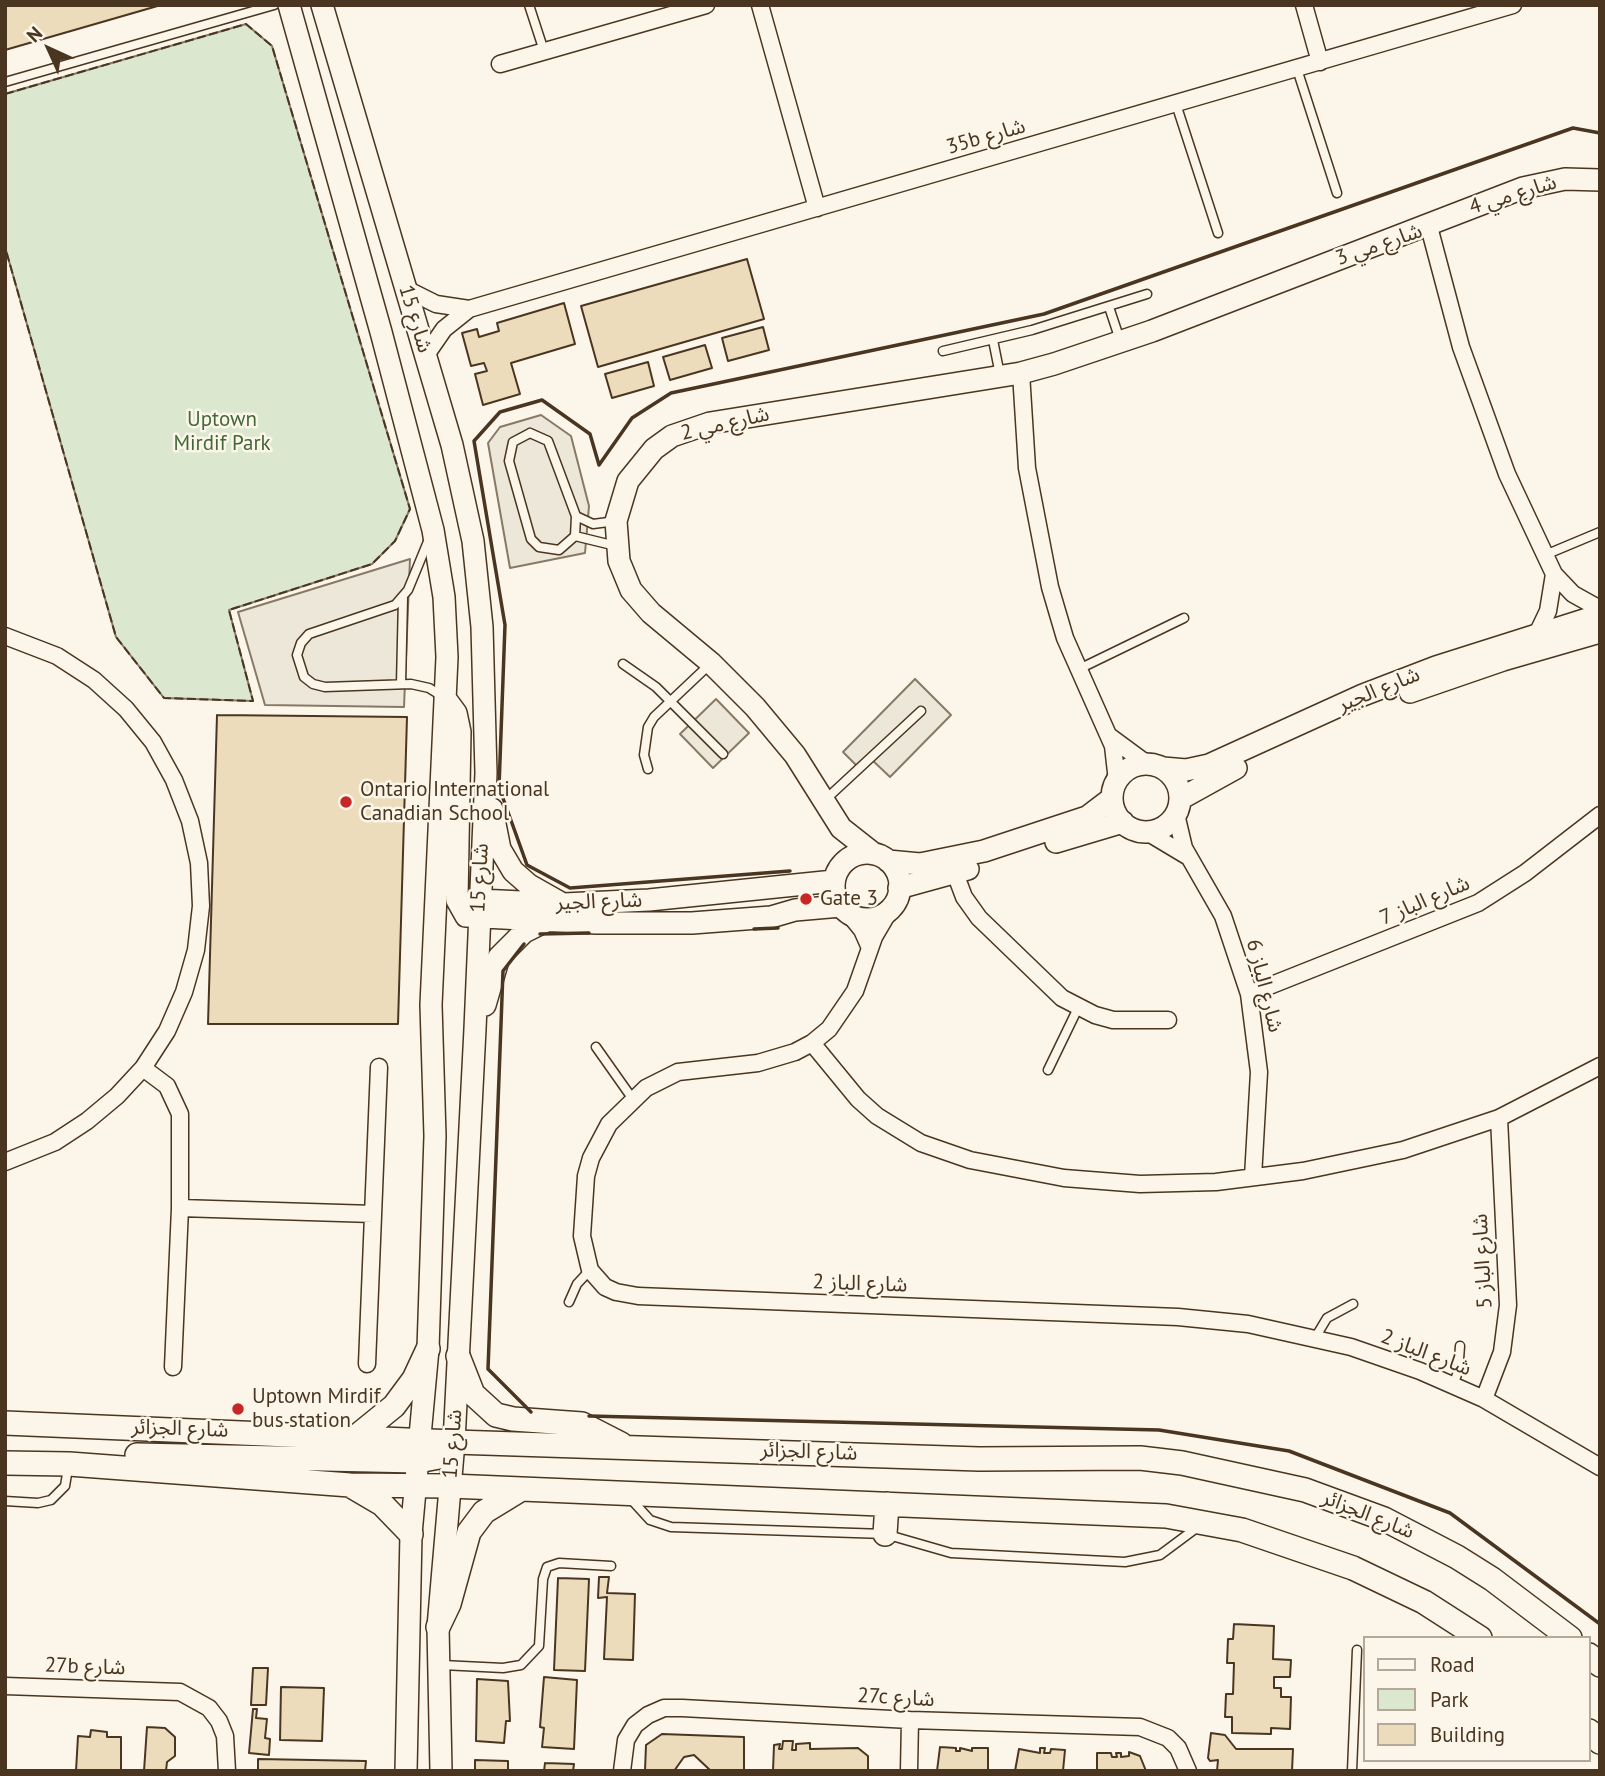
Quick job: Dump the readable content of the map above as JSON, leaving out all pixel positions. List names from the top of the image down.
{
  "streets": {
    "main road": ["شارع الجزائر"],
    "street": [
      "35b شارع",
      "شارع مي 4",
      "شارع مي 3",
      "شارع 15",
      "شارع مي 2",
      "شارع الجير",
      "شارع الباز 7",
      "شارع الباز 6",
      "شارع الباز 5",
      "شارع الباز 2",
      "27b شارع",
      "27c شارع"
    ]
  },
  "crossings": [
    ["35b شارع", "شارع 15"],
    ["شارع مي 4", "شارع مي 3"],
    ["شارع مي 3", "شارع مي 2"],
    ["شارع 15", "شارع الجير"],
    ["شارع 15", "شارع الجزائر"],
    ["شارع مي 2", "شارع الجير"],
    ["شارع الجير", "شارع الباز 6"],
    ["شارع الباز 7", "شارع الباز 6"],
    ["شارع الباز 5", "شارع الباز 2"]
  ],
  "parks": ["Uptown Mirdif Park"],
  "places": ["Ontario International Canadian School", "Gate 3", "Uptown Mirdif bus station"],
  "legend": ["Road", "Park", "Building"],
  "north": "top left"
}
